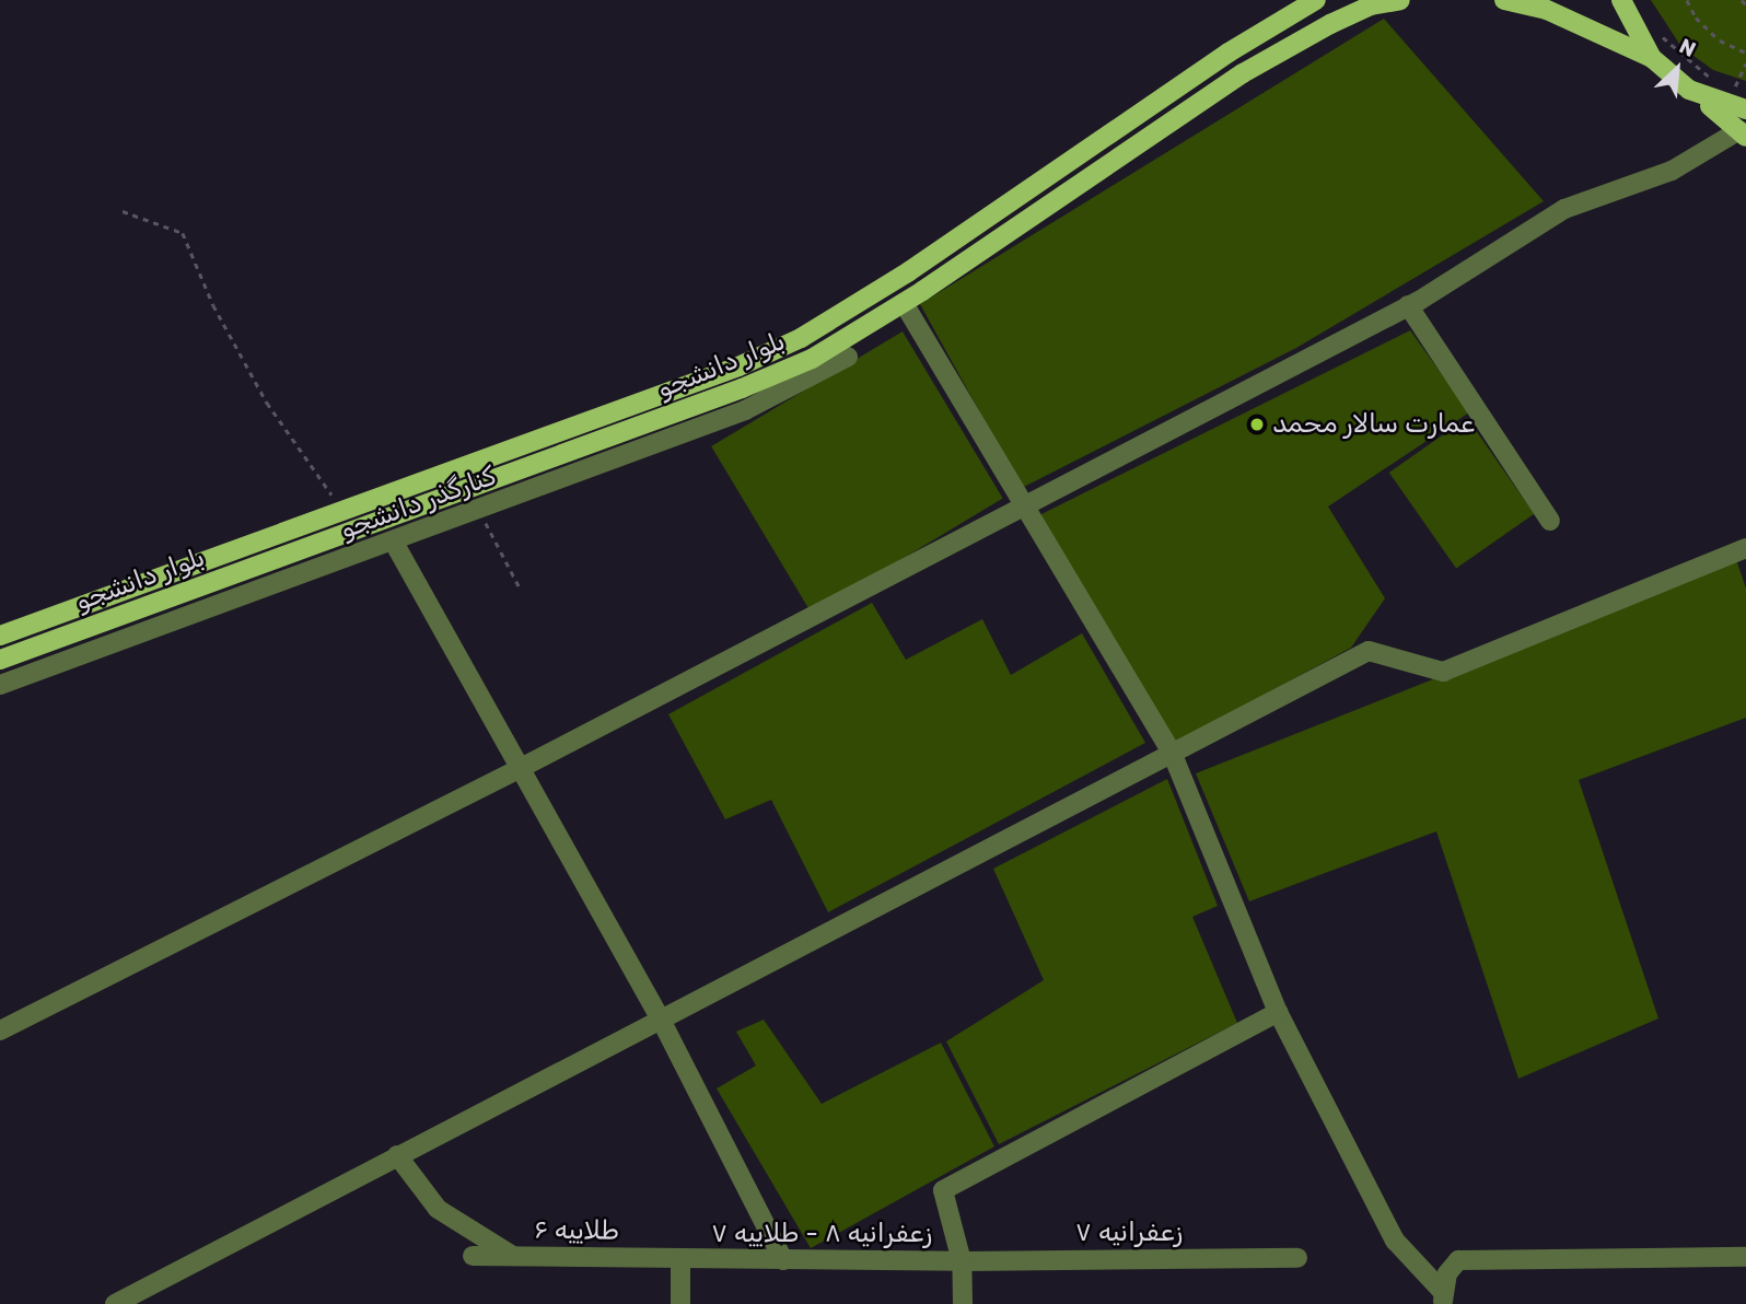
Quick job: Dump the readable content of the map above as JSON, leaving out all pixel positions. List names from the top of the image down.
{
  "streets": {
    "main road": ["بلوار دانشجو"],
    "street": [
      "کنارگذر دانشجو",
      "طلاییه ۶",
      "زعفرانیه ۷",
      "زعفرانیه ۸ - طلاییه ۷"
    ]
  },
  "crossings": [
    ["طلاییه ۶", "زعفرانیه ۸ - طلاییه ۷"],
    ["زعفرانیه ۷", "زعفرانیه ۸ - طلاییه ۷"]
  ],
  "places": ["عمارت سالار محمد"],
  "north": "top right"
}
